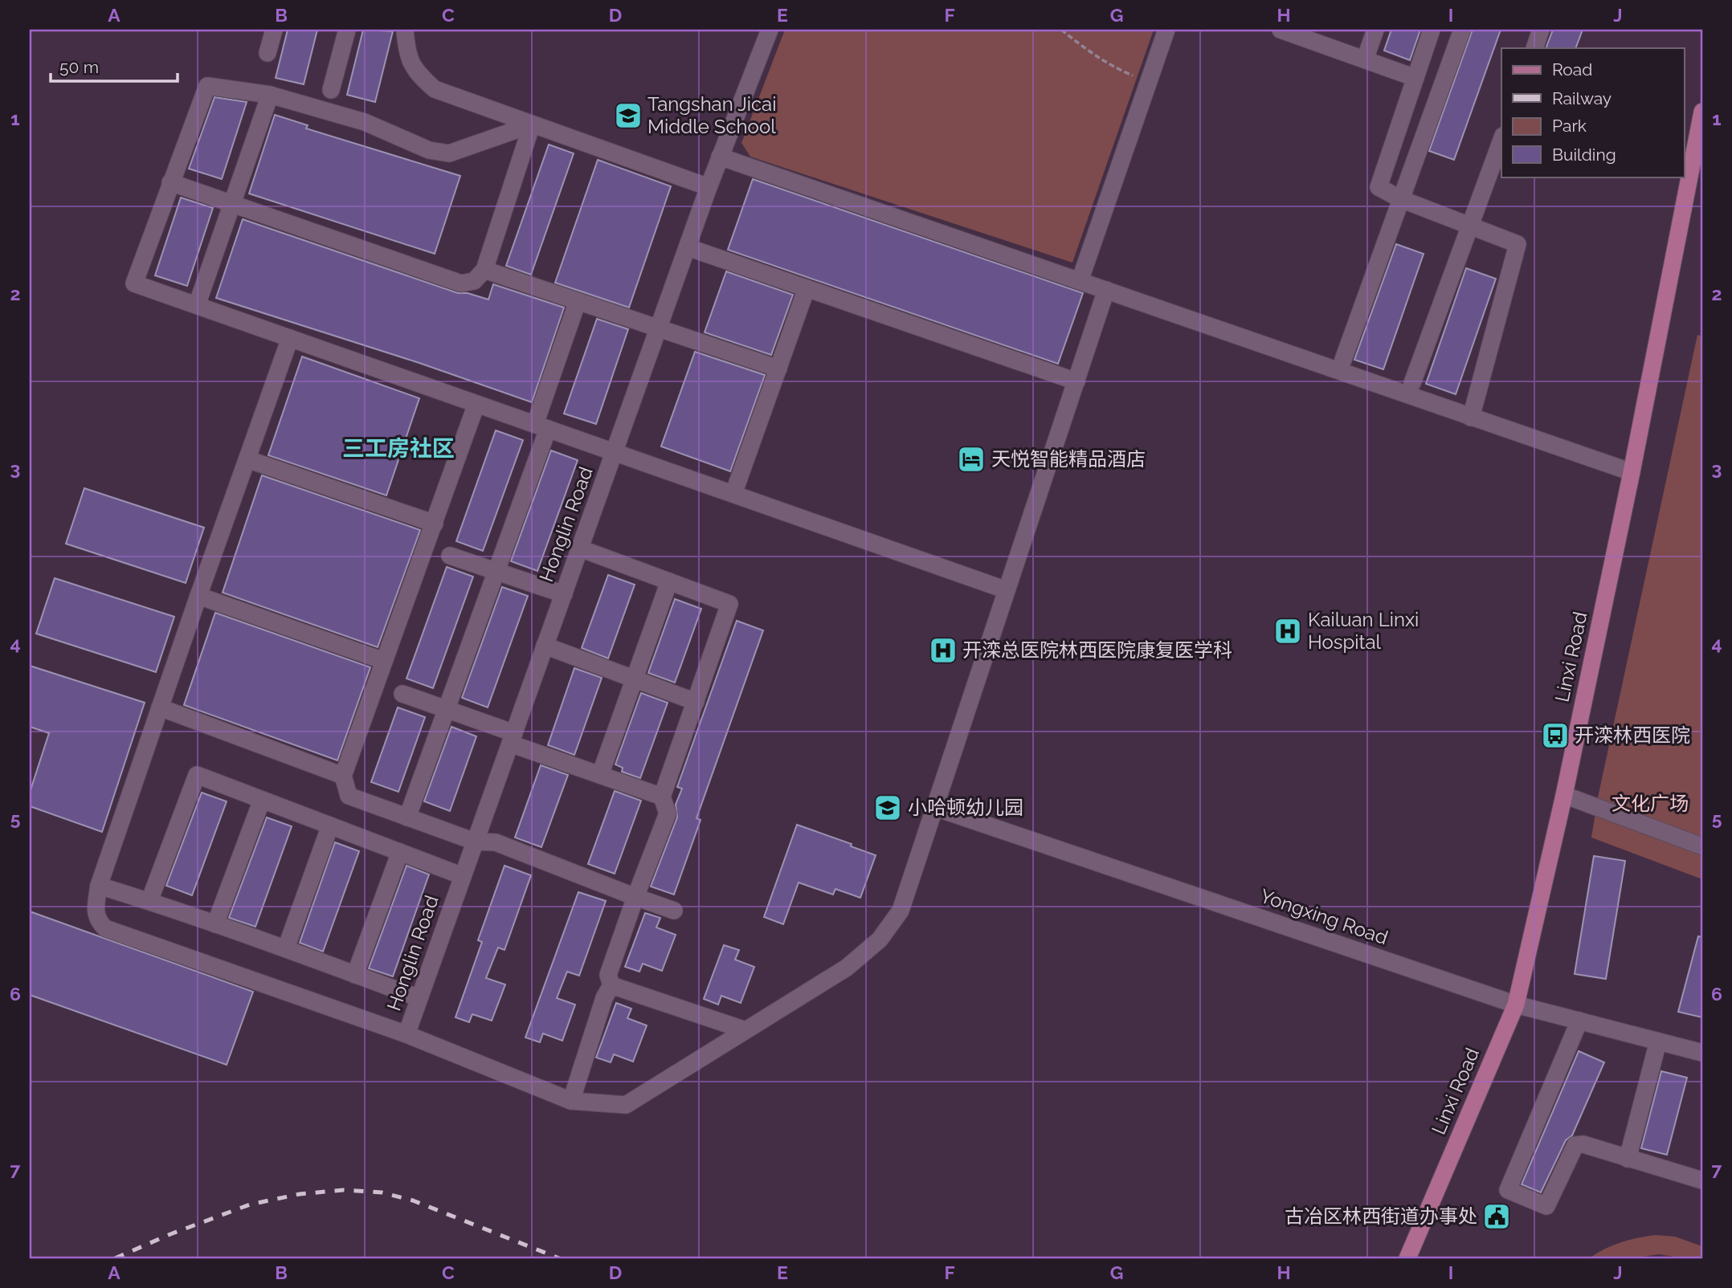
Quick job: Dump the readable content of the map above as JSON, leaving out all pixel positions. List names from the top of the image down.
{
  "streets": {
    "main road": ["Linxi Road"],
    "street": ["Honglin Road", "Yongxing Road"]
  },
  "crossings": [
    ["Linxi Road", "Yongxing Road"]
  ],
  "districts": ["三工房社区"],
  "parks": ["文化广场"],
  "places": {
    "school or university": ["Tangshan Jicai Middle School", "小哈顿幼儿园"],
    "hotel": ["天悦智能精品酒店"],
    "hospital": ["Kailuan Linxi Hospital", "开滦总医院林西医院康复医学科"],
    "bus stop": ["开滦林西医院"],
    "public building": ["古冶区林西街道办事处"]
  },
  "legend": [
    "Road",
    "Railway",
    "Park",
    "Building"
  ],
  "scale_bar": "50 m",
  "grid": {
    "columns": [
      "A",
      "B",
      "C",
      "D",
      "E",
      "F",
      "G",
      "H",
      "I",
      "J"
    ],
    "rows": [
      "1",
      "2",
      "3",
      "4",
      "5",
      "6",
      "7"
    ]
  }
}
